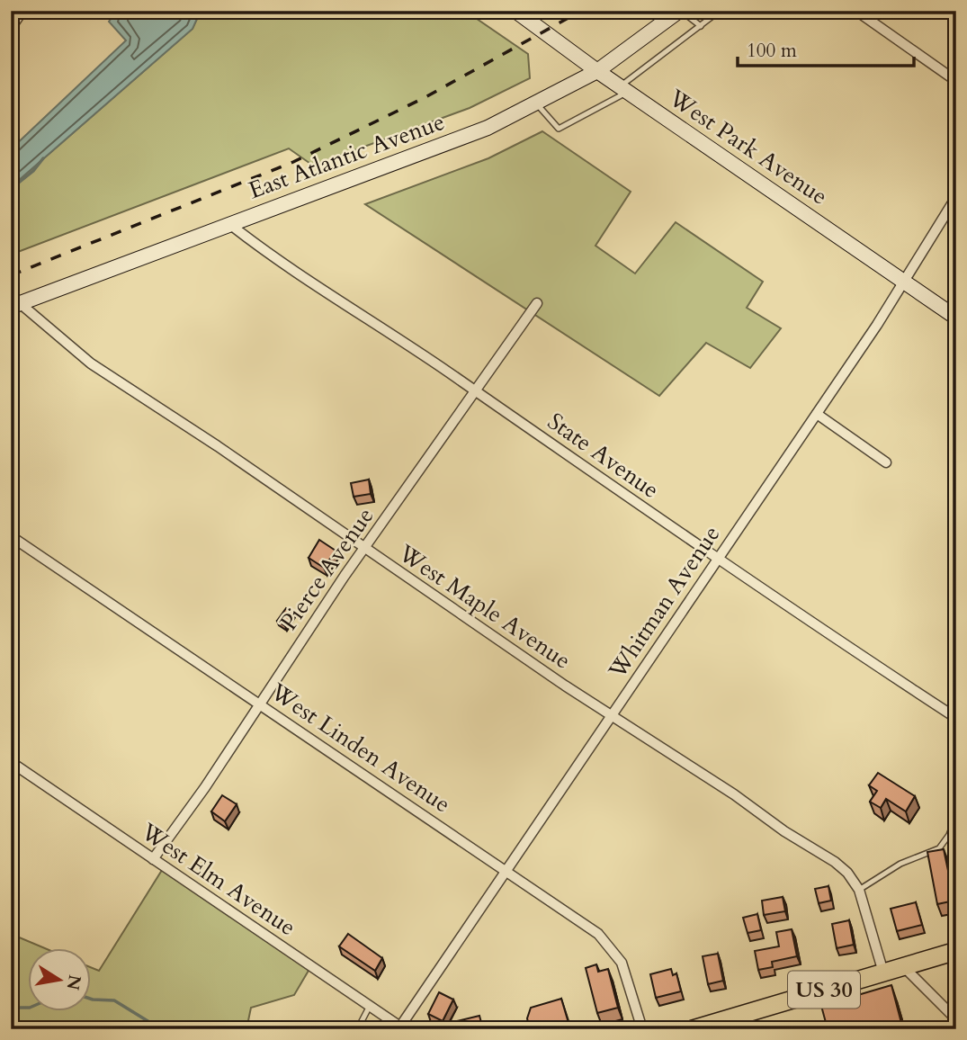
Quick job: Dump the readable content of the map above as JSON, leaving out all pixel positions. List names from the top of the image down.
{
  "streets": {
    "highway": ["US 30"],
    "street": [
      "West Park Avenue",
      "East Atlantic Avenue",
      "State Avenue",
      "Pierce Avenue",
      "Whitman Avenue",
      "West Maple Avenue",
      "West Linden Avenue",
      "West Elm Avenue"
    ]
  },
  "crossings": [
    ["West Park Avenue", "East Atlantic Avenue"],
    ["West Park Avenue", "Whitman Avenue"],
    ["East Atlantic Avenue", "State Avenue"],
    ["East Atlantic Avenue", "West Maple Avenue"],
    ["State Avenue", "Pierce Avenue"],
    ["State Avenue", "Whitman Avenue"],
    ["Pierce Avenue", "West Maple Avenue"],
    ["Pierce Avenue", "West Linden Avenue"],
    ["Pierce Avenue", "West Elm Avenue"],
    ["Whitman Avenue", "West Maple Avenue"],
    ["Whitman Avenue", "West Linden Avenue"],
    ["Whitman Avenue", "West Elm Avenue"],
    ["West Maple Avenue", "US 30"]
  ],
  "scale_bar": "100 m",
  "north": "right"
}
